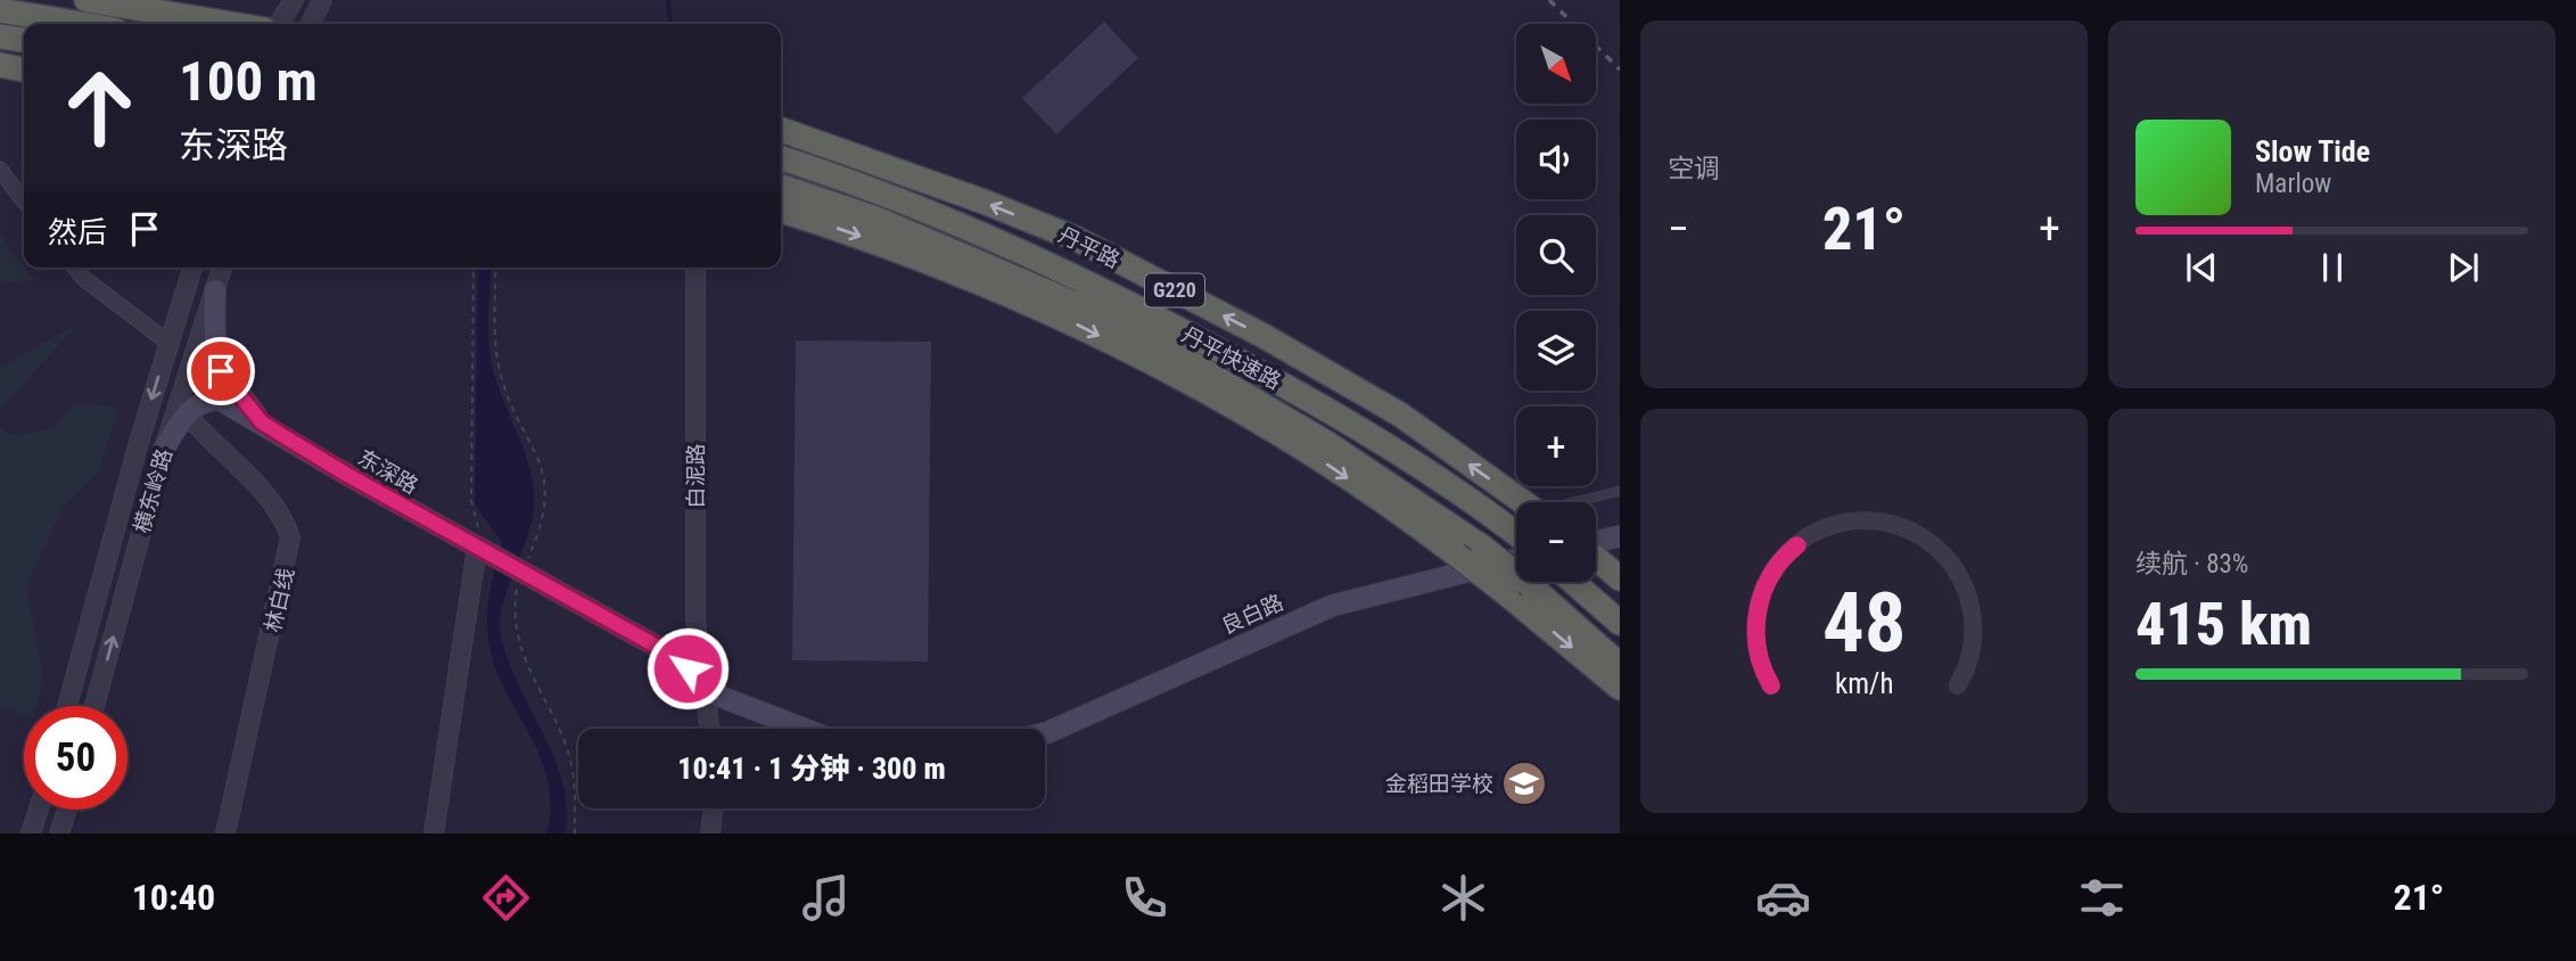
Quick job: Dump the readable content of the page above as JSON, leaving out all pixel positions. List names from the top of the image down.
{
  "streets": {
    "highway": ["丹平路", "G220", "丹平快速路"],
    "main road": ["东深路", "良白路"],
    "street": ["白泥路", "横东岭路", "林白线"]
  },
  "crossings": [
    ["东深路", "林白线"]
  ],
  "places": {
    "school or university": ["金稻田学校"]
  },
  "north": "bottom right",
  "page": {
    "tile": [
      "空调",
      ["续航 · 83%", "415 km"]
    ],
    "map_buttons": ["+", "−"],
    "turn": ["100 m", "东深路"],
    "song": ["Slow Tide", "Marlow"],
    "then": "然后",
    "heat": ["−", "21°", "+"],
    "limit": "50",
    "trip": "10:41 · 1 分钟 · 300 m",
    "tabs": ["10:40", "21°"],
    "gauge": ["48", "km/h"]
  }
}
